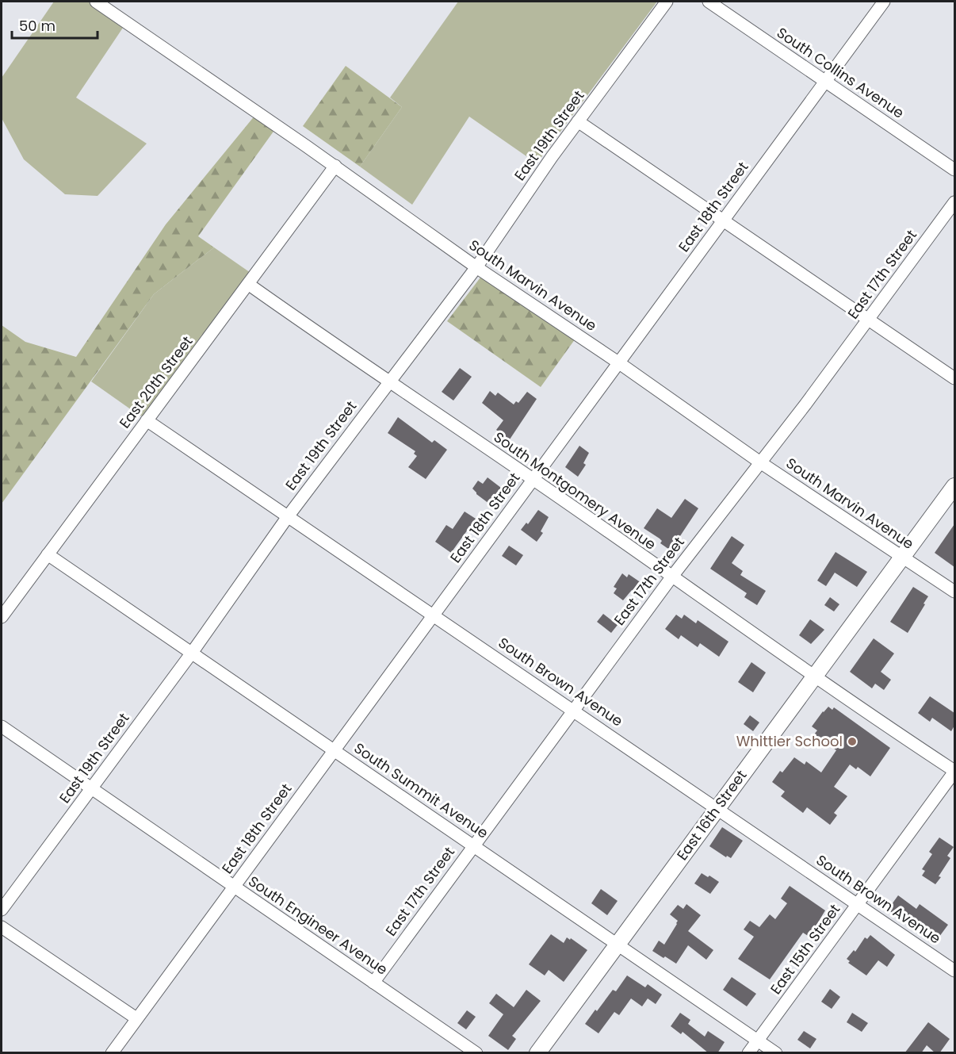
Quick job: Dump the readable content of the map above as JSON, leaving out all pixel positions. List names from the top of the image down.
{
  "streets": {
    "street": [
      "South Collins Avenue",
      "East 19th Street",
      "East 18th Street",
      "East 17th Street",
      "South Marvin Avenue",
      "East 20th Street",
      "South Montgomery Avenue",
      "South Brown Avenue",
      "South Summit Avenue",
      "East 16th Street",
      "South Engineer Avenue",
      "East 15th Street"
    ]
  },
  "crossings": [
    ["South Collins Avenue", "East 18th Street"],
    ["East 19th Street", "South Marvin Avenue"],
    ["East 19th Street", "South Montgomery Avenue"],
    ["East 19th Street", "South Brown Avenue"],
    ["East 19th Street", "South Summit Avenue"],
    ["East 19th Street", "South Engineer Avenue"],
    ["East 18th Street", "South Marvin Avenue"],
    ["East 18th Street", "South Montgomery Avenue"],
    ["East 18th Street", "South Brown Avenue"],
    ["East 18th Street", "South Summit Avenue"],
    ["East 18th Street", "South Engineer Avenue"],
    ["East 17th Street", "South Marvin Avenue"],
    ["East 17th Street", "South Montgomery Avenue"],
    ["East 17th Street", "South Brown Avenue"],
    ["East 17th Street", "South Summit Avenue"],
    ["East 17th Street", "South Engineer Avenue"],
    ["South Marvin Avenue", "East 20th Street"],
    ["South Marvin Avenue", "East 16th Street"],
    ["East 20th Street", "South Montgomery Avenue"],
    ["East 20th Street", "South Brown Avenue"],
    ["East 20th Street", "South Summit Avenue"],
    ["South Montgomery Avenue", "East 16th Street"],
    ["South Montgomery Avenue", "East 15th Street"],
    ["South Brown Avenue", "East 16th Street"],
    ["South Brown Avenue", "East 15th Street"],
    ["South Summit Avenue", "East 16th Street"],
    ["South Summit Avenue", "East 15th Street"]
  ],
  "places": ["Whittier School"],
  "scale_bar": "50 m"
}
